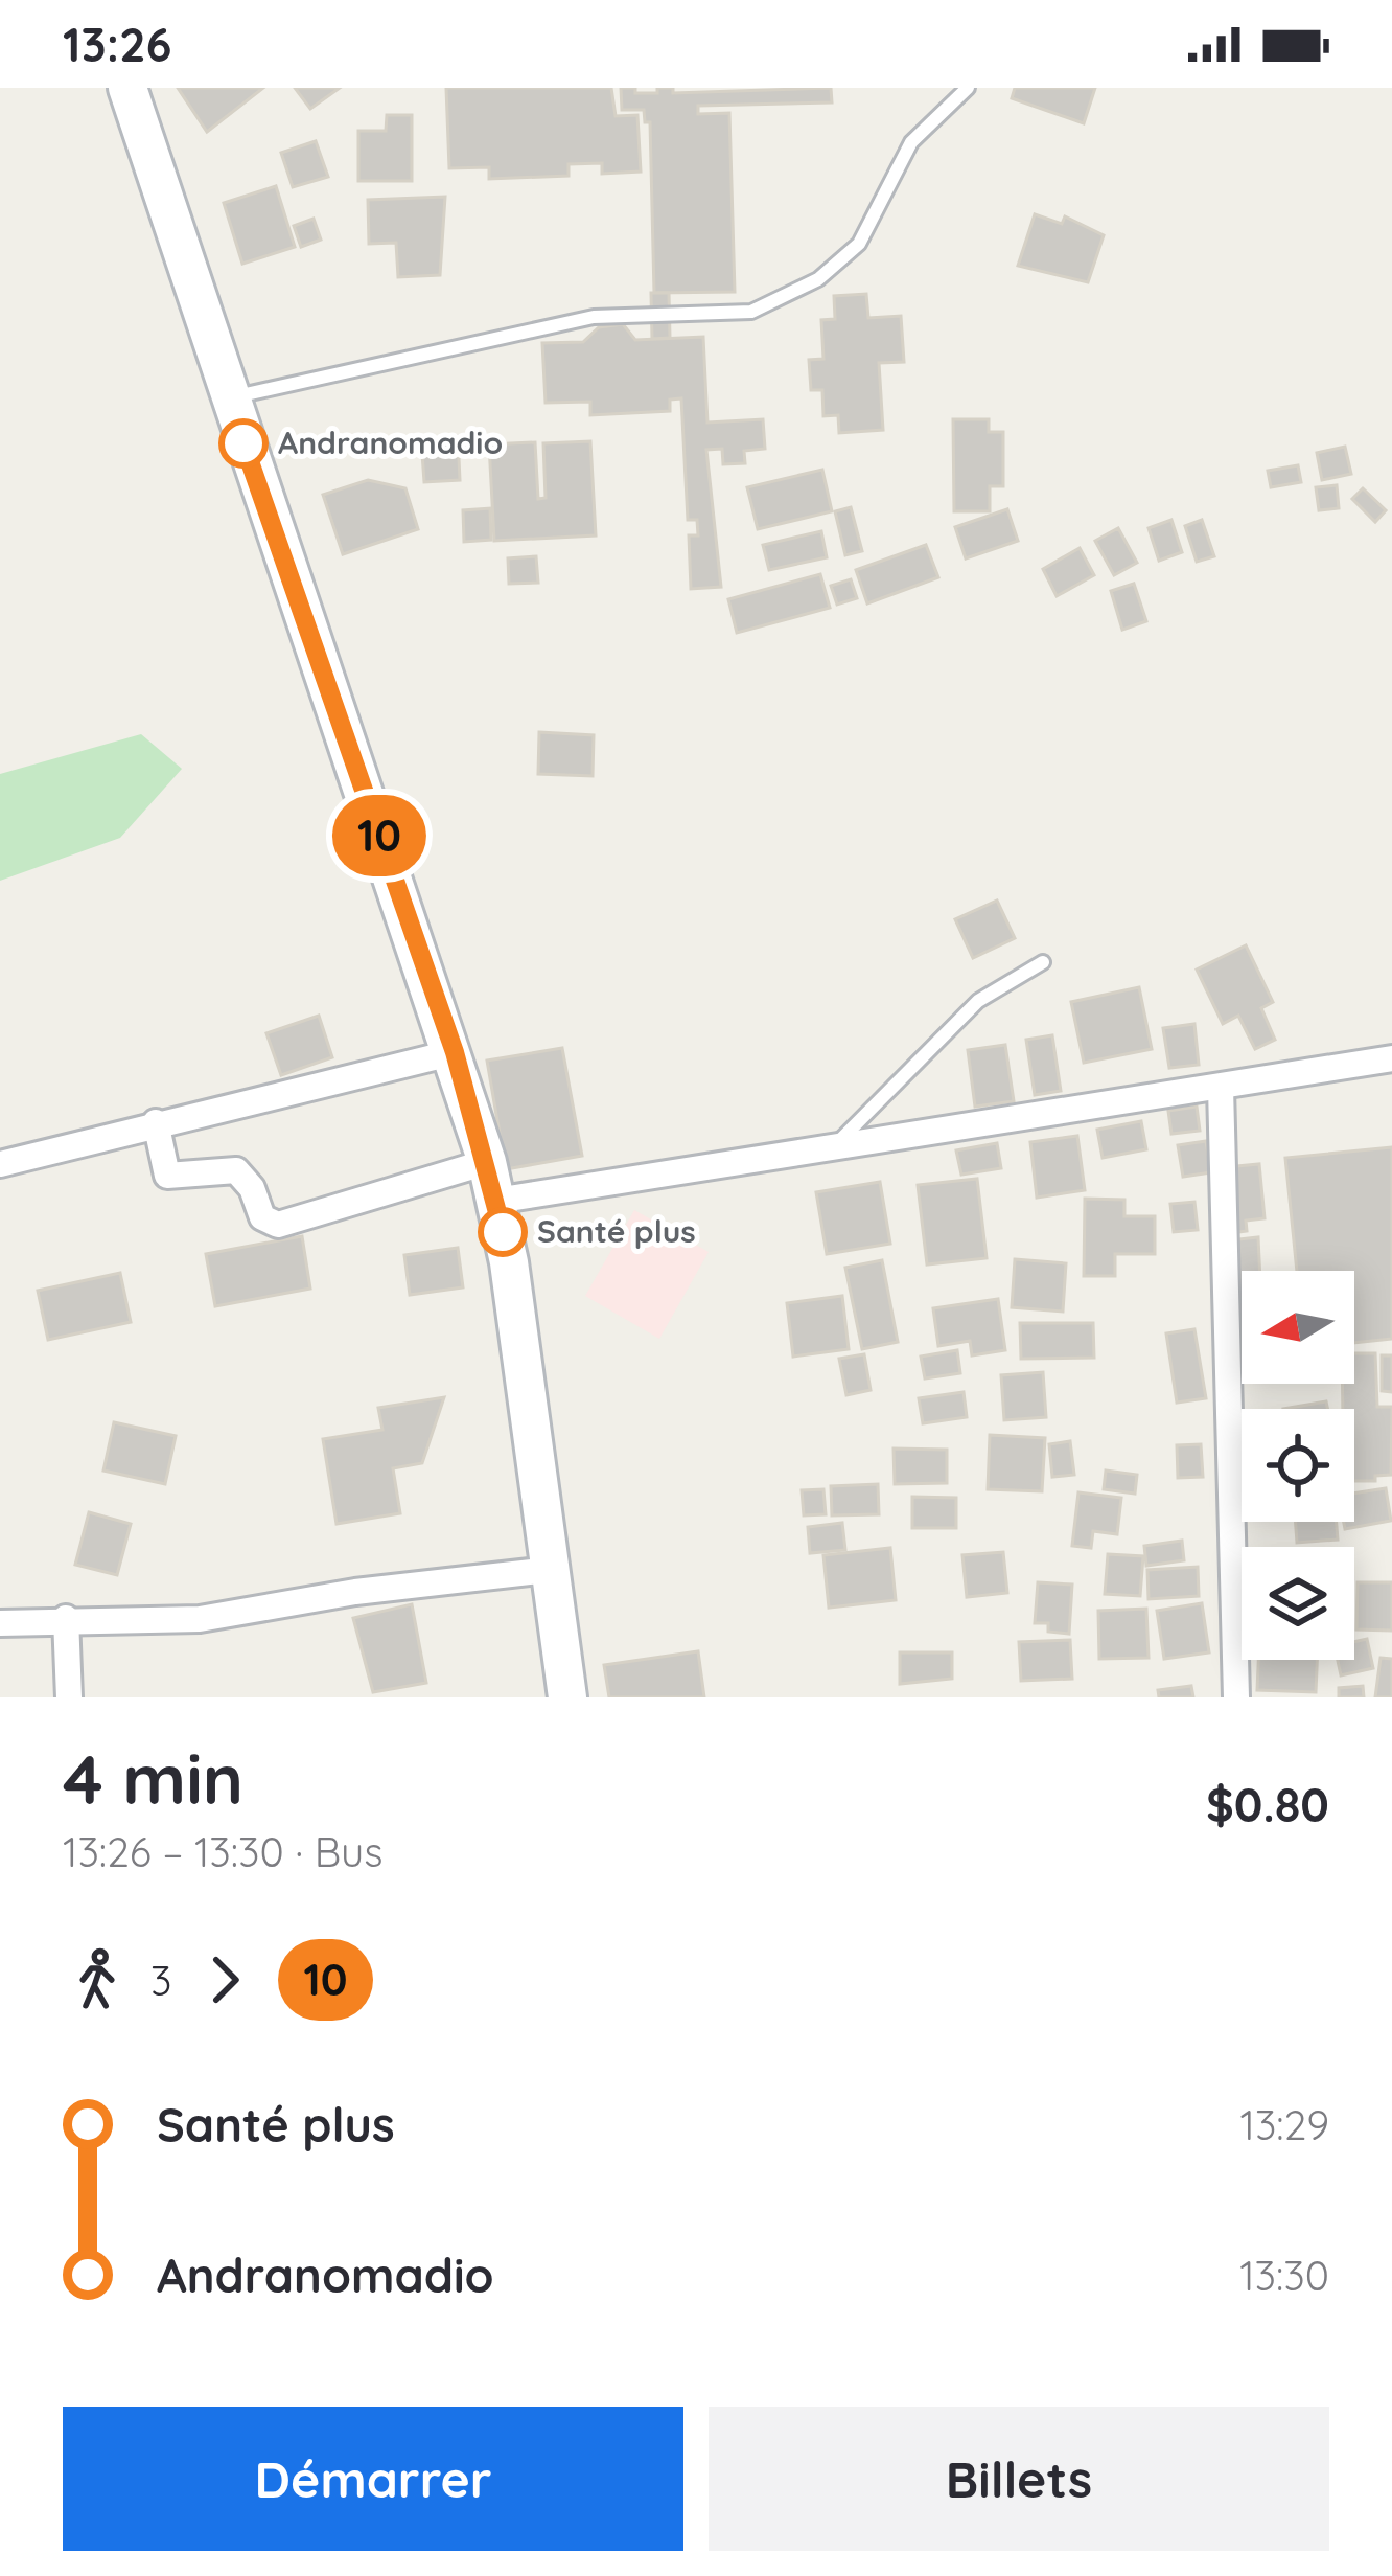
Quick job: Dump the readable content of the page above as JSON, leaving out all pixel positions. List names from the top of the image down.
{
  "places": ["Andranomadio", "Santé plus"],
  "lines": ["bus line 10"],
  "north": "left",
  "page": {
    "status": "13:26",
    "on_map": "10",
    "heading": ["4 min", "13:26 – 13:30 · Bus", "$0.80"],
    "legs": ["3", "10"],
    "list": [
      {
        "name": "Santé plus",
        "value": "13:29"
      },
      {
        "name": "Andranomadio",
        "value": "13:30"
      }
    ],
    "buttons": ["Démarrer", "Billets"]
  }
}
